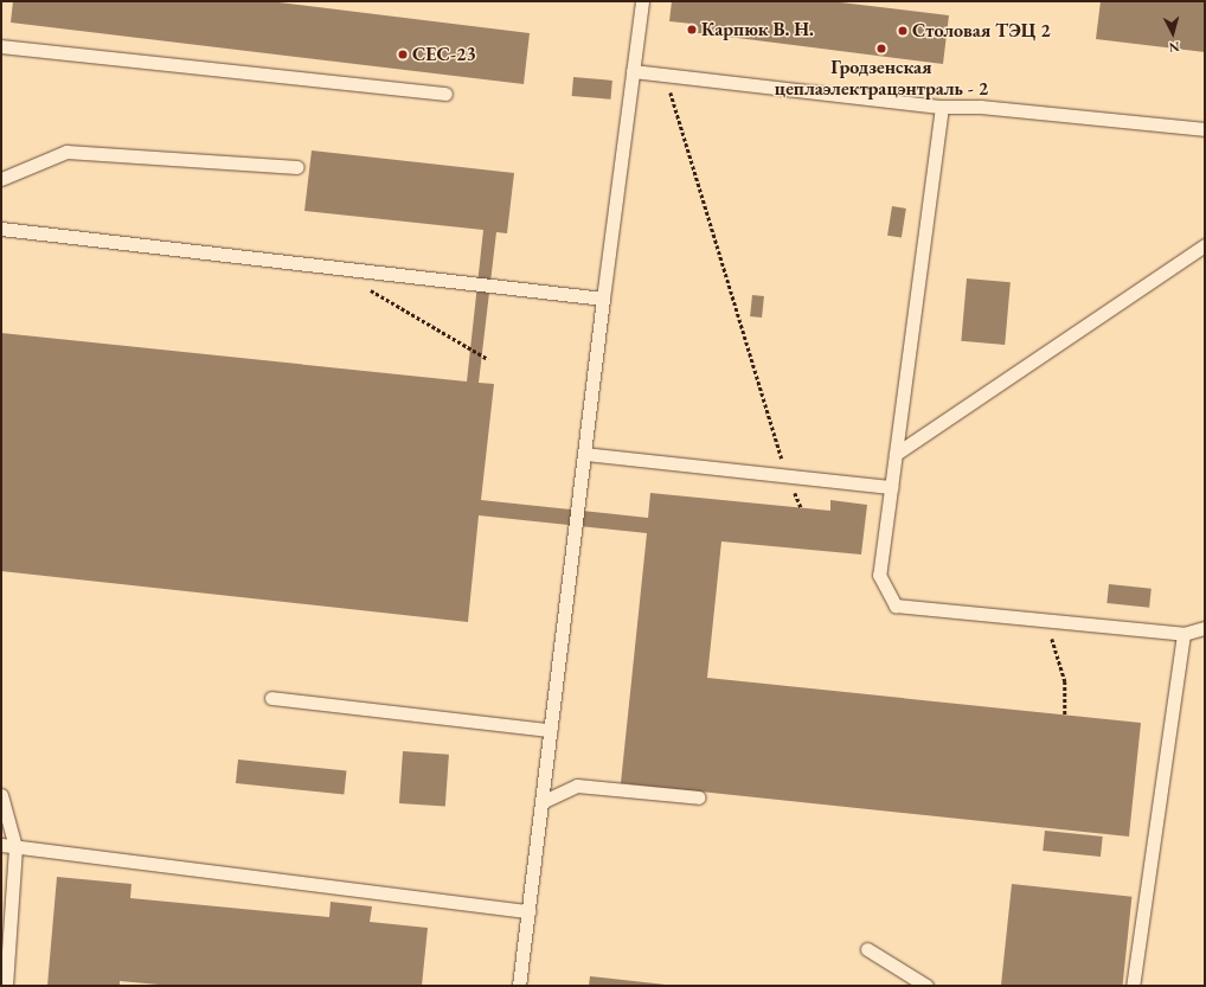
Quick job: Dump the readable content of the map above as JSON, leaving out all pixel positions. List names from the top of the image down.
{
  "places": [
    "Карпюк В. Н.",
    "Столовая ТЭЦ 2",
    "Гродзенская цеплаэлектрацэнтраль - 2",
    "CEC-23"
  ],
  "north": "bottom"
}
